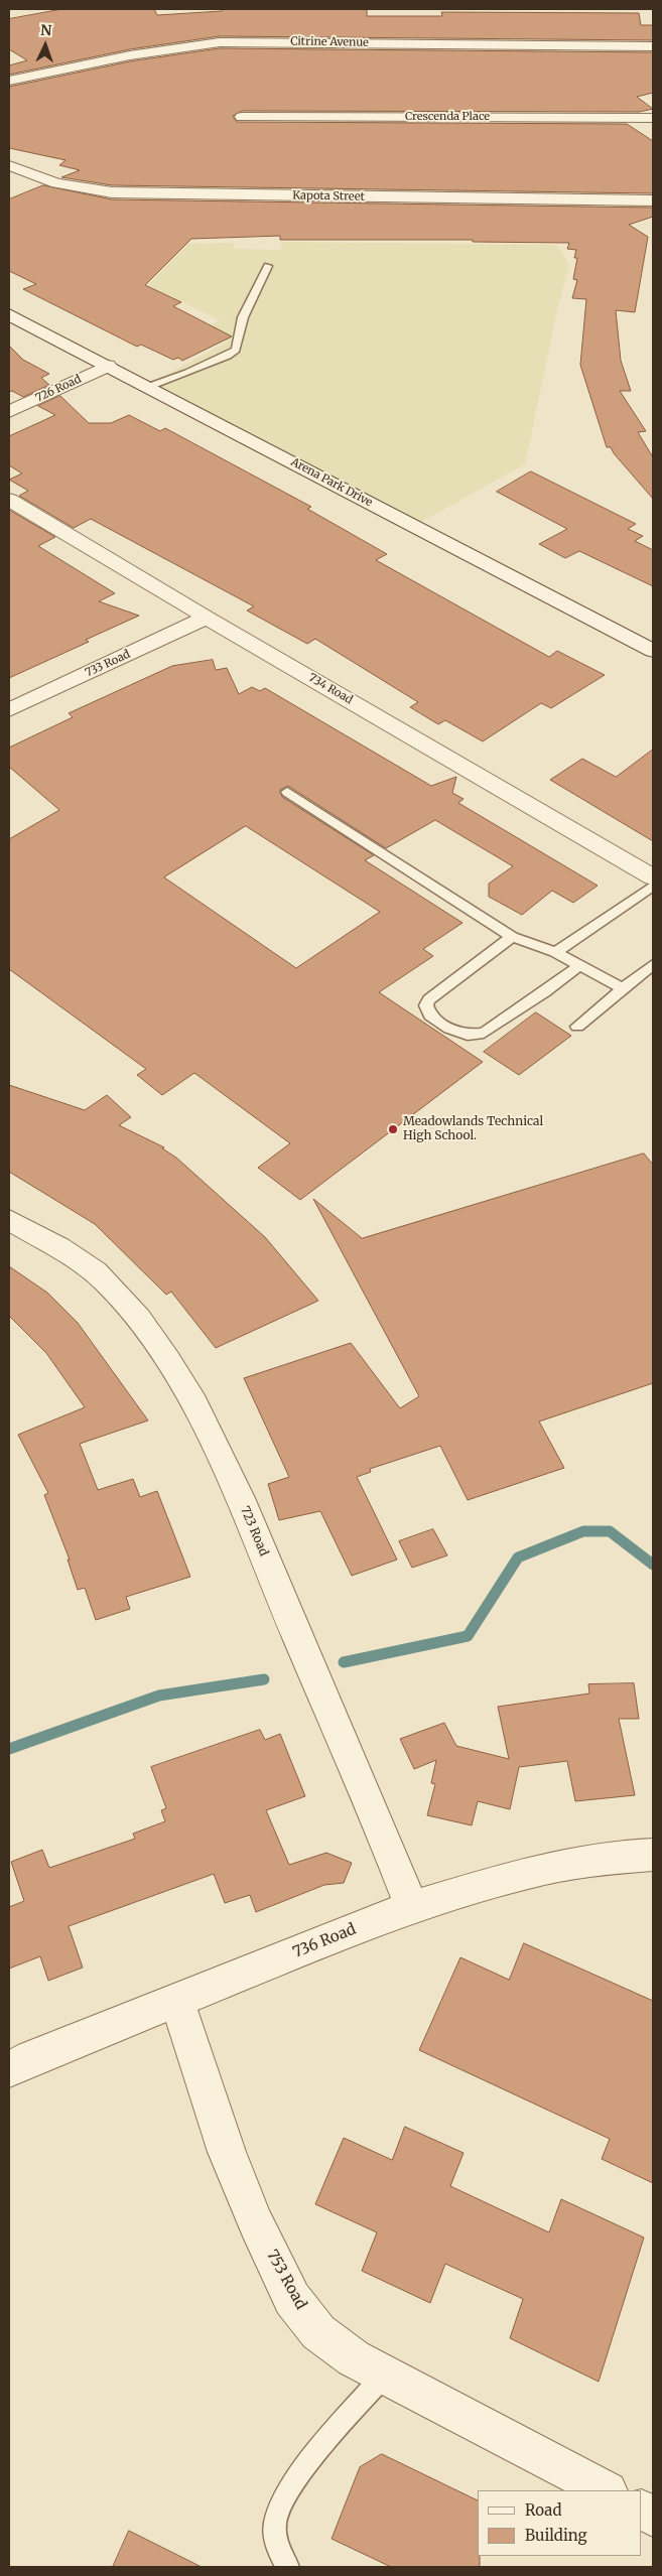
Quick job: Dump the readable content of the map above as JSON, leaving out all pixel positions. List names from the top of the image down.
{
  "streets": {
    "street": [
      "Citrine Avenue",
      "Crescenda Place",
      "Kapota Street",
      "726 Road",
      "Arena Park Drive",
      "733 Road",
      "734 Road",
      "723 Road",
      "736 Road",
      "753 Road"
    ]
  },
  "crossings": [
    ["726 Road", "Arena Park Drive"],
    ["733 Road", "734 Road"],
    ["723 Road", "736 Road"],
    ["736 Road", "753 Road"]
  ],
  "places": ["Meadowlands Technical High School."],
  "legend": ["Road", "Building"],
  "north": "top"
}
